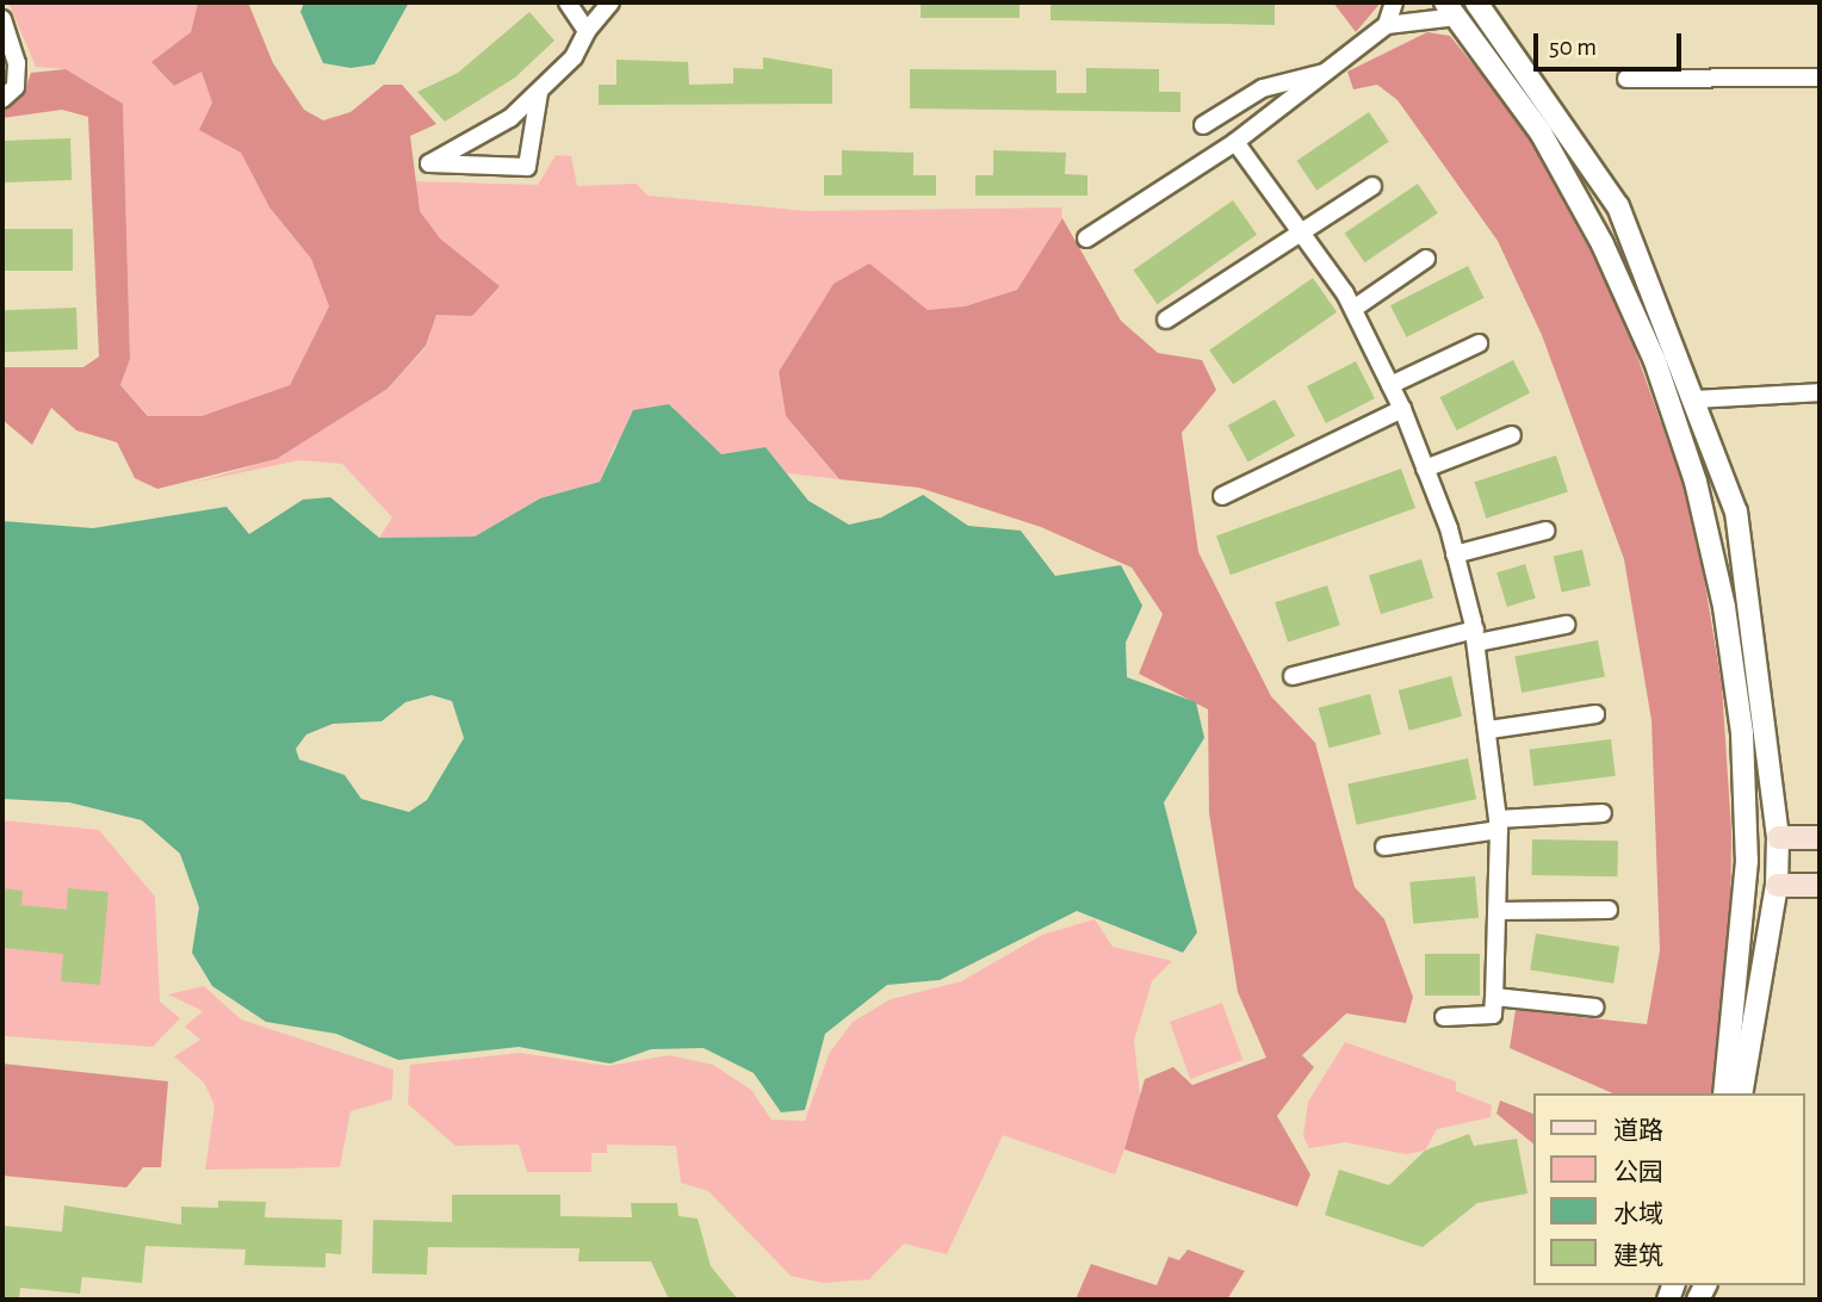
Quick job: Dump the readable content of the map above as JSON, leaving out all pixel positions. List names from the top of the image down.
{
  "legend": [
    "道路",
    "公园",
    "水域",
    "建筑"
  ],
  "scale_bar": "50 m"
}
